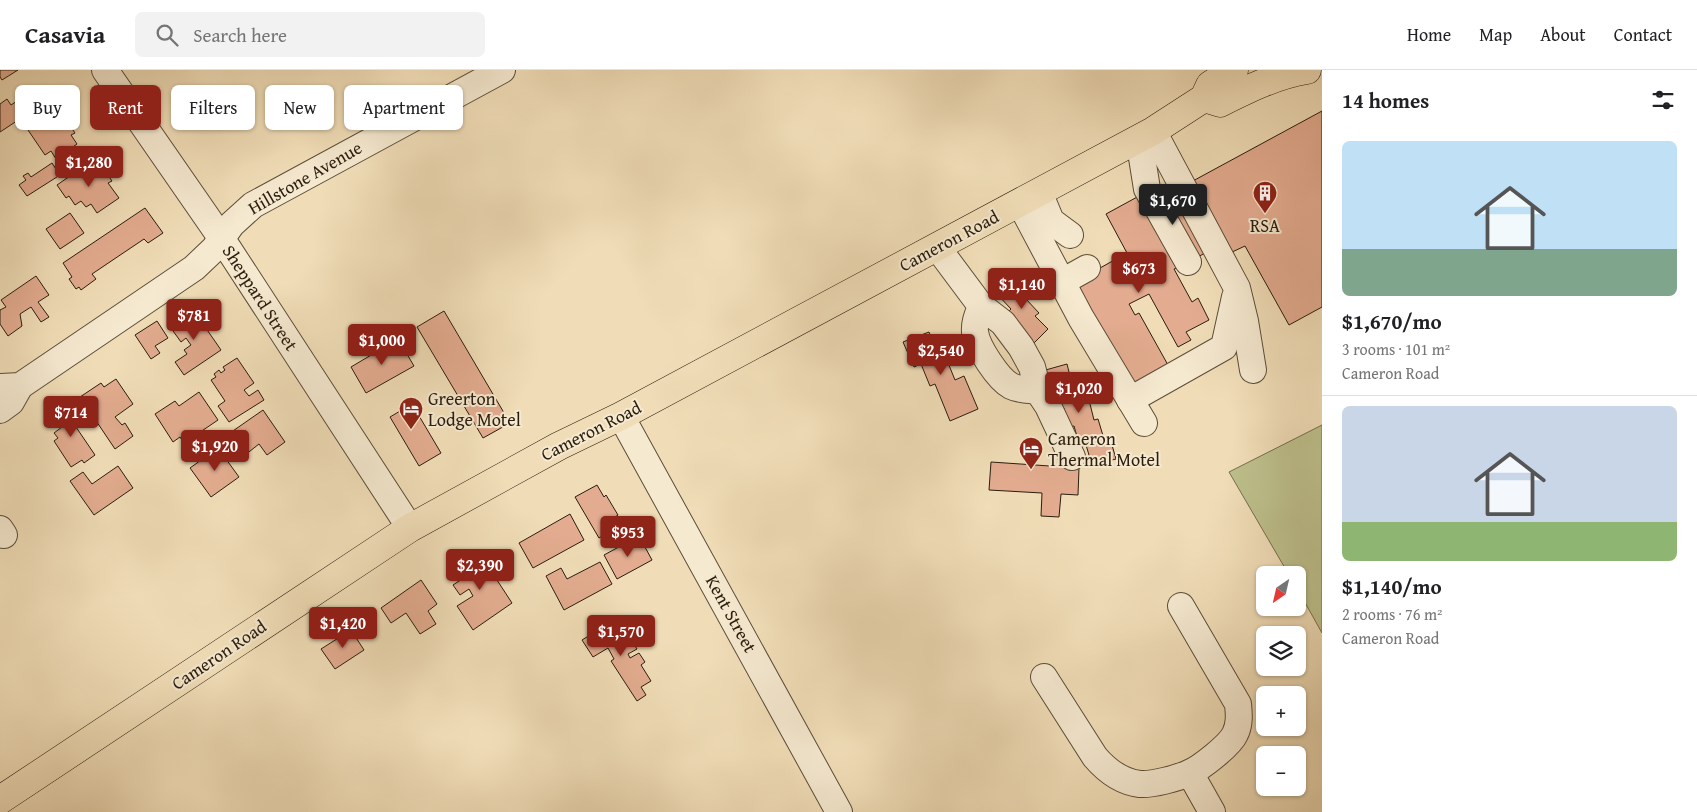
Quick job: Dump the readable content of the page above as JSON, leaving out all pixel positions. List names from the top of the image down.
{
  "streets": {
    "main road": ["Cameron Road"],
    "street": ["Hillstone Avenue", "Sheppard Street", "Kent Street"]
  },
  "crossings": [
    ["Hillstone Avenue", "Sheppard Street"],
    ["Cameron Road", "Sheppard Street"],
    ["Cameron Road", "Kent Street"]
  ],
  "places": {
    "building": ["RSA"],
    "hotel": ["Greerton Lodge Motel", "Cameron Thermal Motel"]
  },
  "north": "bottom left",
  "page": {
    "header": "Casavia",
    "search": "Search here",
    "nav": [
      "Home",
      "Map",
      "About",
      "Contact"
    ],
    "heading": "14 homes",
    "chip": [
      "Buy",
      "Rent",
      "Filters",
      "New",
      "Apartment"
    ],
    "list": [
      {
        "name": "$1,670/mo",
        "note": "3 rooms · 101 m² · Cameron Road"
      },
      {
        "name": "$1,140/mo",
        "note": "2 rooms · 76 m² · Cameron Road"
      }
    ],
    "price": [
      "$1,280",
      "$1,670",
      "$673",
      "$1,140",
      "$781",
      "$1,000",
      "$2,540",
      "$1,020",
      "$714",
      "$1,920",
      "$953",
      "$2,390",
      "$1,420",
      "$1,570"
    ],
    "map_buttons": ["+", "−"]
  }
}
